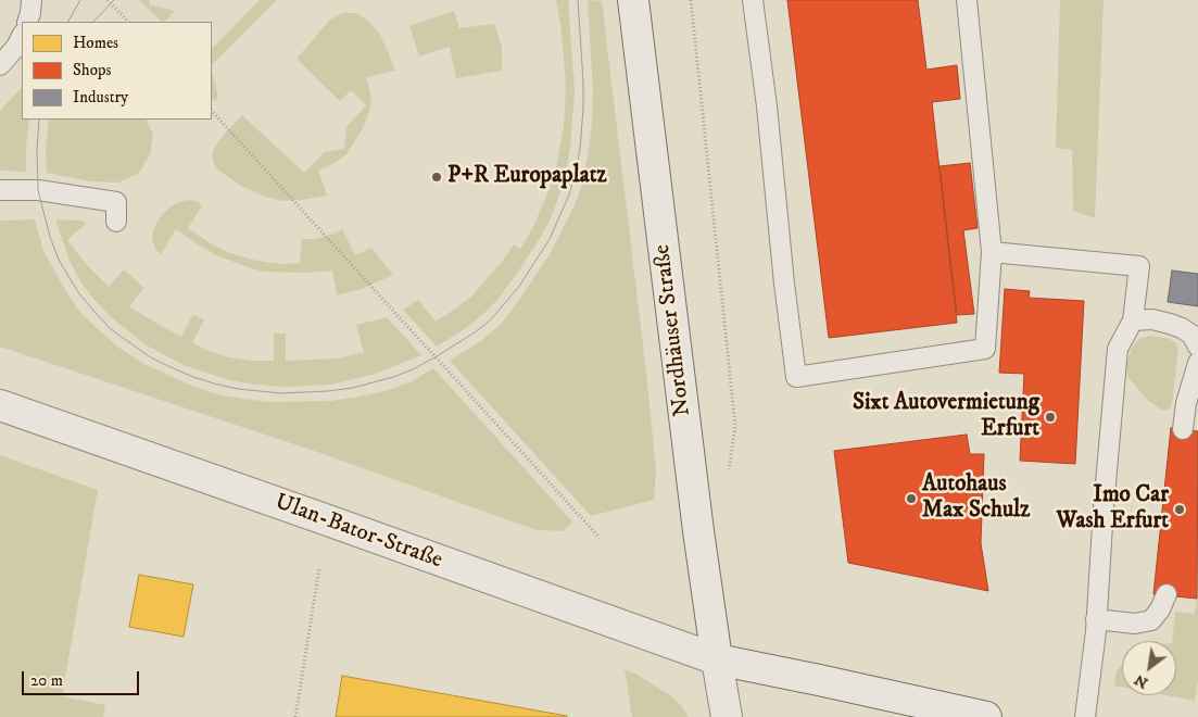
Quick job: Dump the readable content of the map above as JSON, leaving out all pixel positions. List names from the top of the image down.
{
  "streets": {
    "main road": ["Nordhäuser Straße", "Ulan-Bator-Straße"]
  },
  "crossings": [
    ["Nordhäuser Straße", "Ulan-Bator-Straße"]
  ],
  "places": [
    "P+R Europaplatz",
    "Sixt Autovermietung Erfurt",
    "Autohaus Max Schulz",
    "Imo Car Wash Erfurt"
  ],
  "legend": ["Homes", "Shops", "Industry"],
  "scale_bar": "20 m",
  "north": "bottom left"
}
